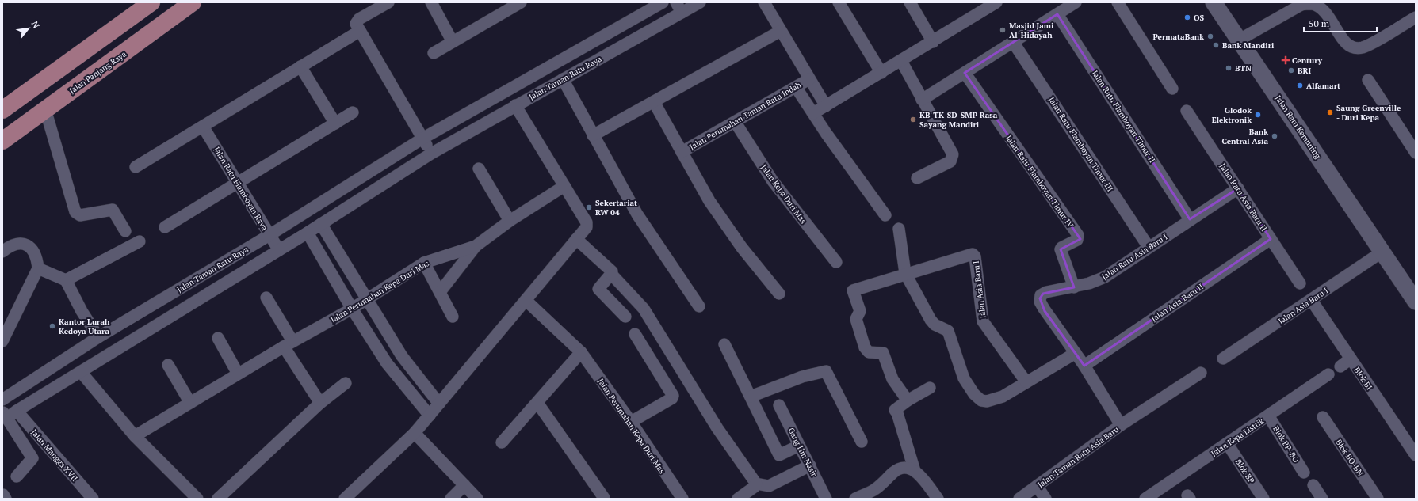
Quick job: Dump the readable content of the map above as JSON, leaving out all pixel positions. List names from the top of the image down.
{
  "streets": {
    "main road": ["Jalan Panjang Raya"],
    "street": [
      "Jalan Taman Ratu Raya",
      "Jalan Perumahan Taman Ratu Indah",
      "Jalan Ratu Flamboyan Timur II",
      "Jalan Ratu Kemuning",
      "Jalan Ratu Flamboyan Timur III",
      "Jalan Ratu Flamboyan Timur IV",
      "Jalan Ratu Flamboyan Raya",
      "Jalan Kepa Duri Mas",
      "Jalan Ratu Asia Baru II",
      "Jalan Ratu Asia Baru I",
      "Jalan Asia Baru I",
      "Jalan Perumahan Kepa Duri Mas",
      "Jalan Asia Baru II",
      "Blok BI",
      "Jalan Kepa Listrik",
      "Blok BP-BO",
      "Gang Hm Nasir",
      "Jalan Mangga XVII",
      "Jalan Taman Ratu Asia Baru",
      "Blok BO-BN",
      "Blok BP"
    ]
  },
  "crossings": [
    ["Jalan Taman Ratu Raya", "Jalan Ratu Flamboyan Raya"],
    ["Jalan Taman Ratu Raya", "Jalan Mangga XVII"],
    ["Jalan Perumahan Taman Ratu Indah", "Jalan Kepa Duri Mas"],
    ["Jalan Ratu Flamboyan Timur II", "Jalan Ratu Asia Baru I"],
    ["Jalan Ratu Kemuning", "Jalan Asia Baru I"],
    ["Jalan Ratu Flamboyan Timur III", "Jalan Ratu Asia Baru I"],
    ["Jalan Ratu Flamboyan Timur IV", "Jalan Ratu Asia Baru I"],
    ["Jalan Ratu Asia Baru II", "Jalan Ratu Asia Baru I"],
    ["Jalan Ratu Asia Baru II", "Jalan Asia Baru II"],
    ["Jalan Ratu Asia Baru I", "Jalan Asia Baru II"],
    ["Jalan Ratu Asia Baru I", "Jalan Taman Ratu Asia Baru"],
    ["Jalan Asia Baru I", "Blok BI"],
    ["Jalan Kepa Listrik", "Blok BP-BO"],
    ["Jalan Kepa Listrik", "Blok BP"]
  ],
  "places": {
    "other": [
      "OS",
      "Masjid Jami Al-Hidayah",
      "PermataBank",
      "Bank Mandiri",
      "BTN",
      "BRI",
      "Alfamart",
      "Saung Greenville - Duri Kepa",
      "Glodok Elektronik",
      "KB-TK-SD-SMP Rasa Sayang Mandiri",
      "Bank Central Asia",
      "Sekertariat RW 04",
      "Kantor Lurah Kedoya Utara"
    ],
    "health": ["Century"]
  },
  "scale_bar": "50 m",
  "north": "top right"
}
